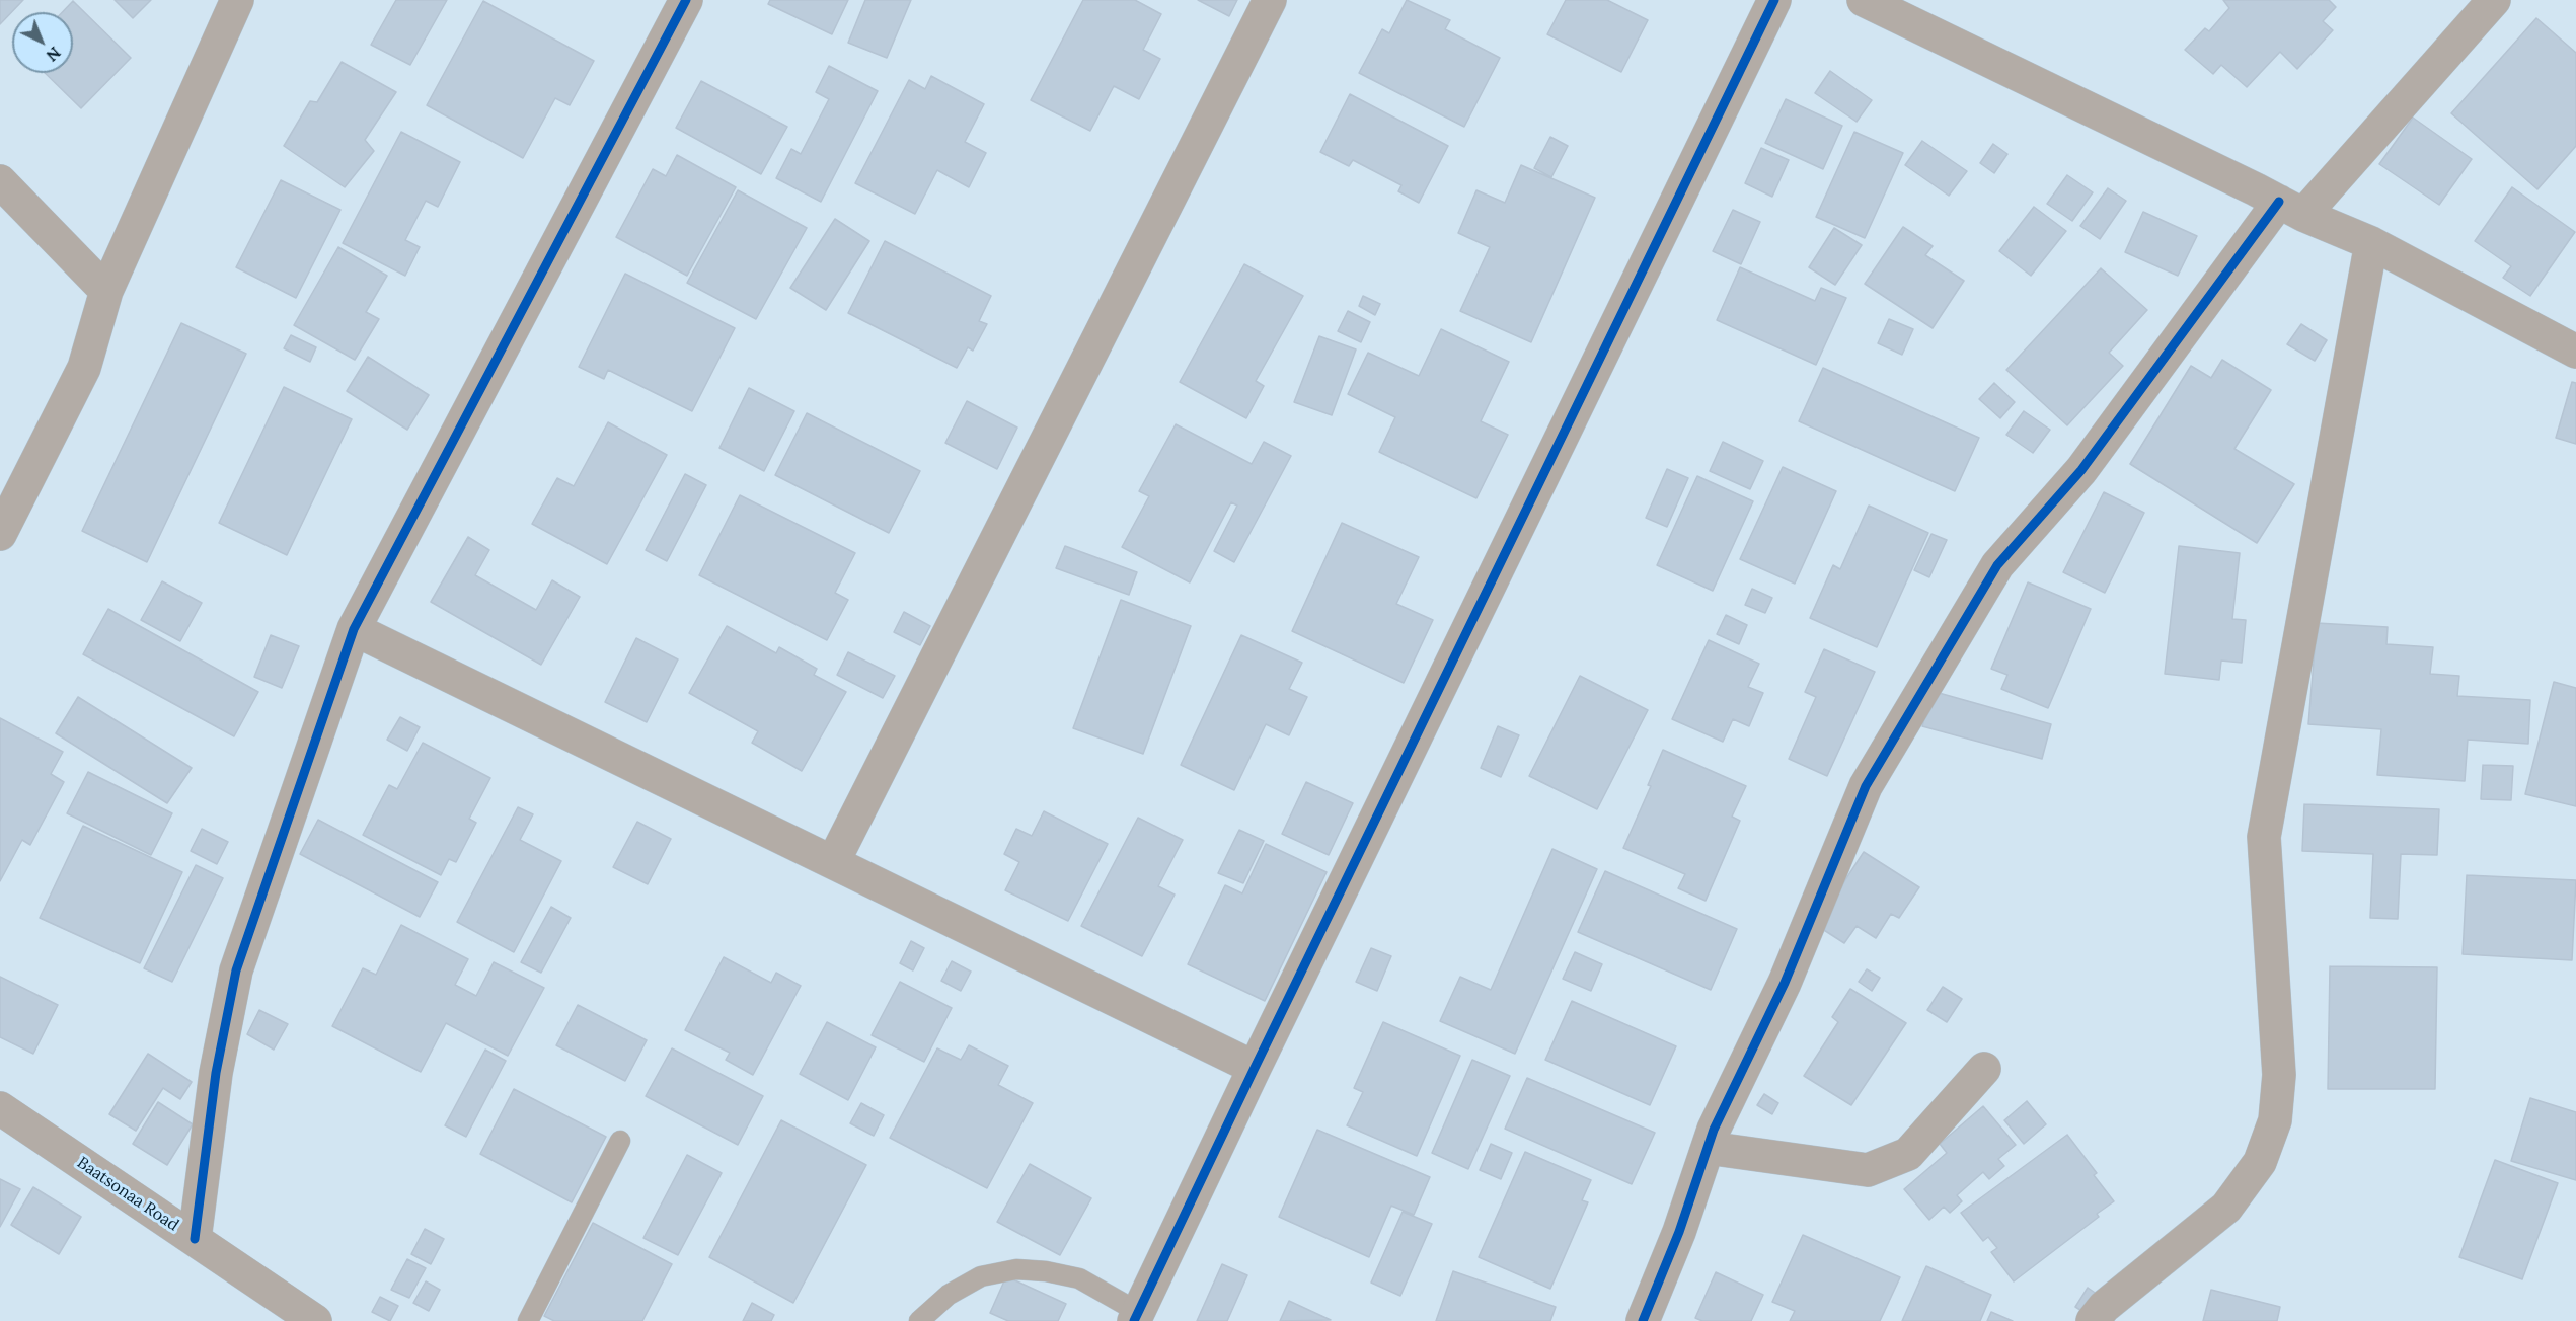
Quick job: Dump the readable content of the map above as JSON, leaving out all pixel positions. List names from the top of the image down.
{
  "streets": {
    "street": ["Baatsonaa Road"]
  },
  "north": "bottom right"
}
